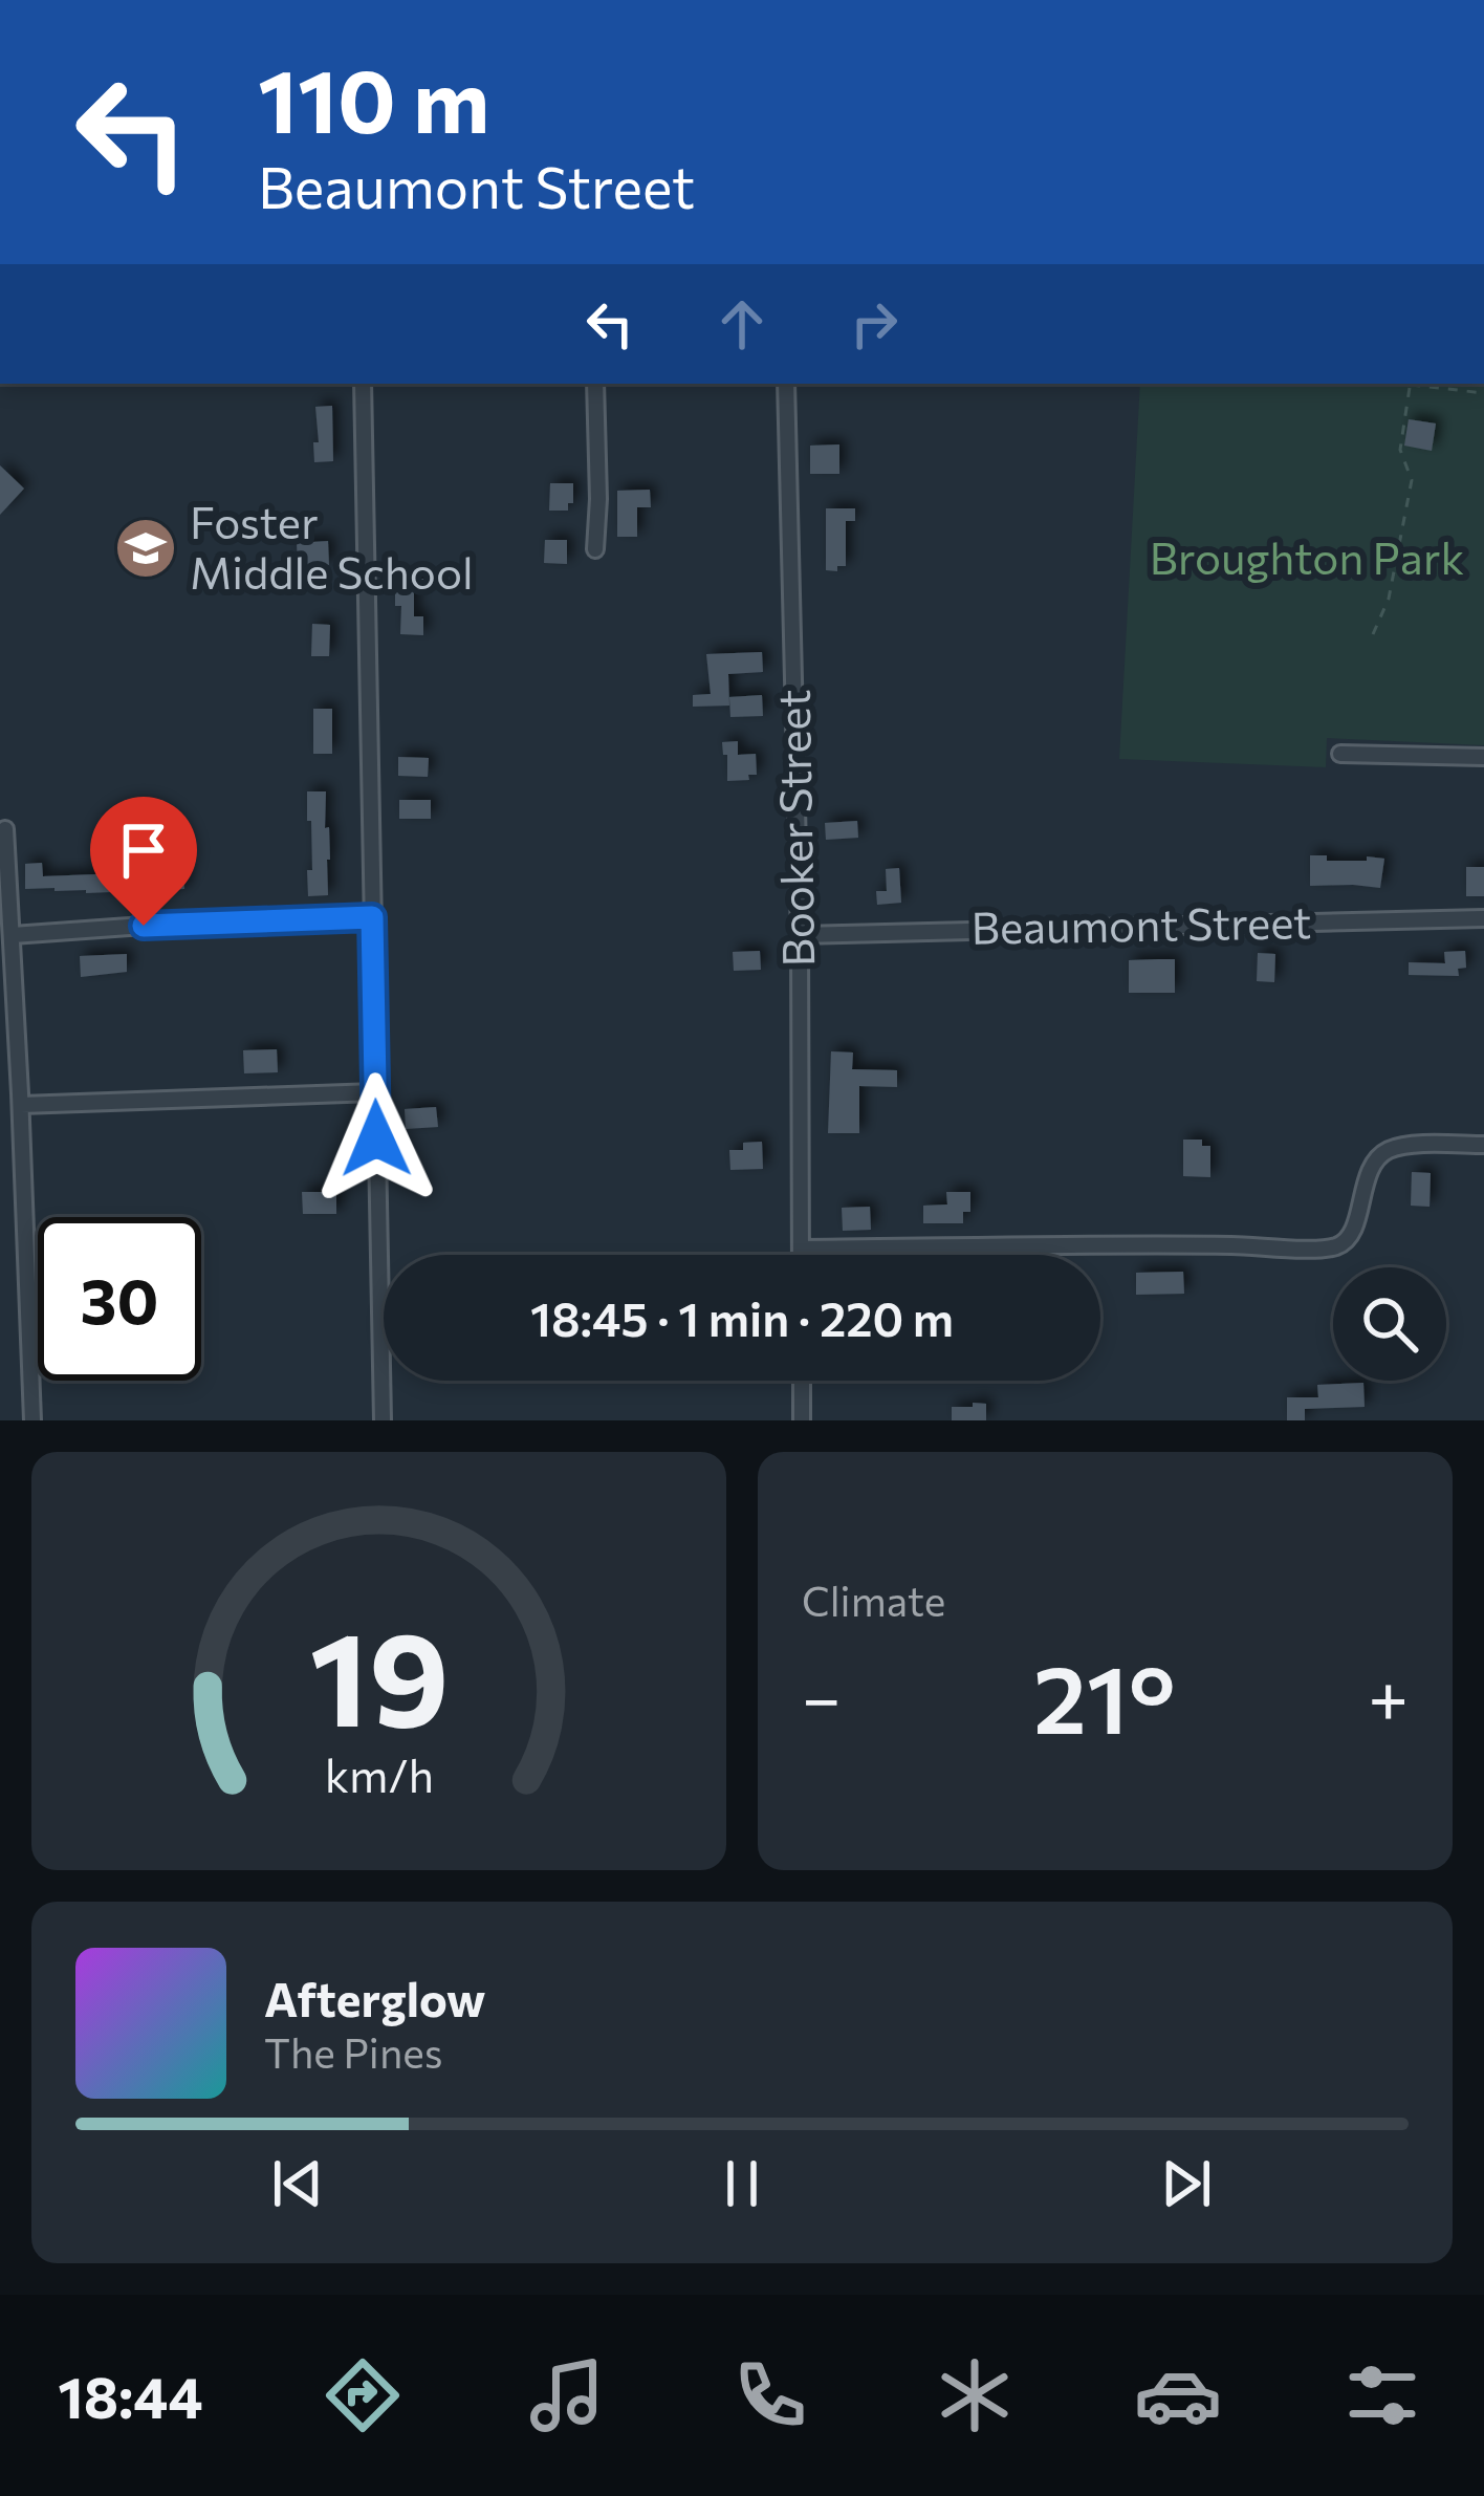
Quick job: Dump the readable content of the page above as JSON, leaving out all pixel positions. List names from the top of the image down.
{
  "streets": {
    "street": ["Booker Street", "Beaumont Street"]
  },
  "crossings": [
    ["Booker Street", "Beaumont Street"]
  ],
  "parks": ["Broughton Park"],
  "places": {
    "school or university": ["Foster Middle School"]
  },
  "page": {
    "turn": ["110 m", "Beaumont Street"],
    "limit": "30",
    "trip": "18:45 · 1 min · 220 m",
    "tile": "Climate",
    "heat": ["−", "21°", "+"],
    "song": ["Afterglow", "The Pines"],
    "tabs": "18:44",
    "gauge": ["19", "km/h"]
  }
}
